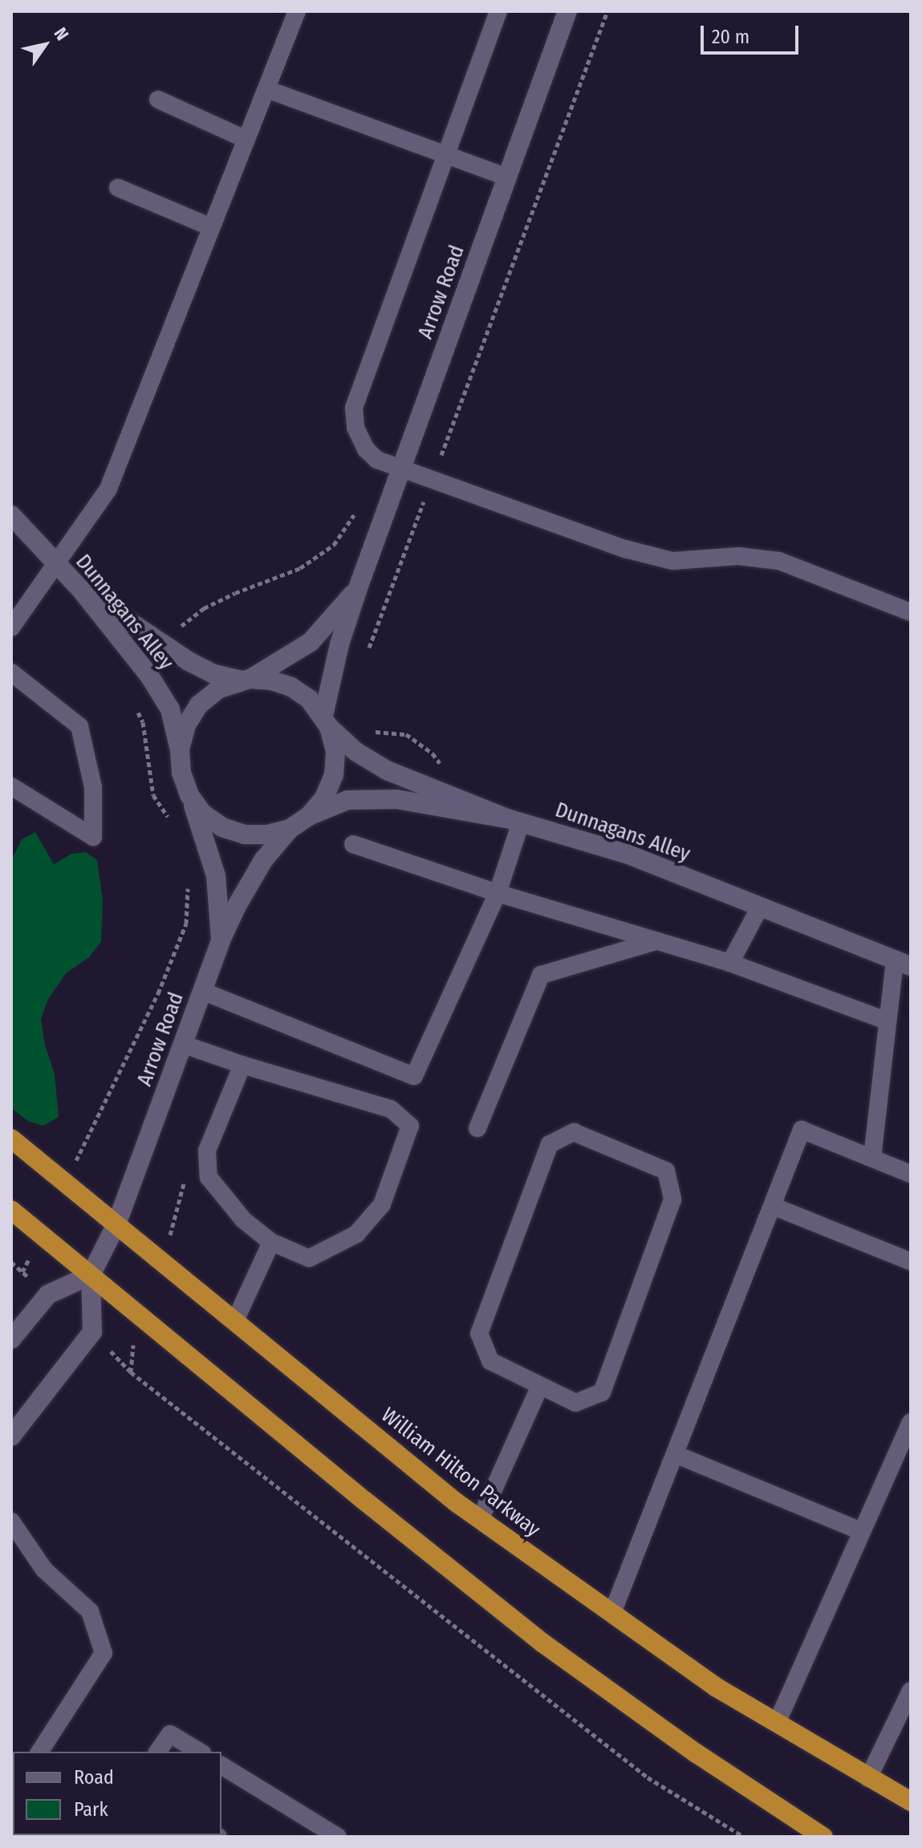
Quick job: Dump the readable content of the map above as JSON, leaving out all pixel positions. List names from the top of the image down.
{
  "streets": {
    "highway": ["William Hilton Parkway"],
    "street": ["Arrow Road", "Dunnagans Alley"]
  },
  "crossings": [
    ["Arrow Road", "Dunnagans Alley"],
    ["Arrow Road", "William Hilton Parkway"]
  ],
  "legend": ["Road", "Park"],
  "scale_bar": "20 m",
  "north": "top right"
}
